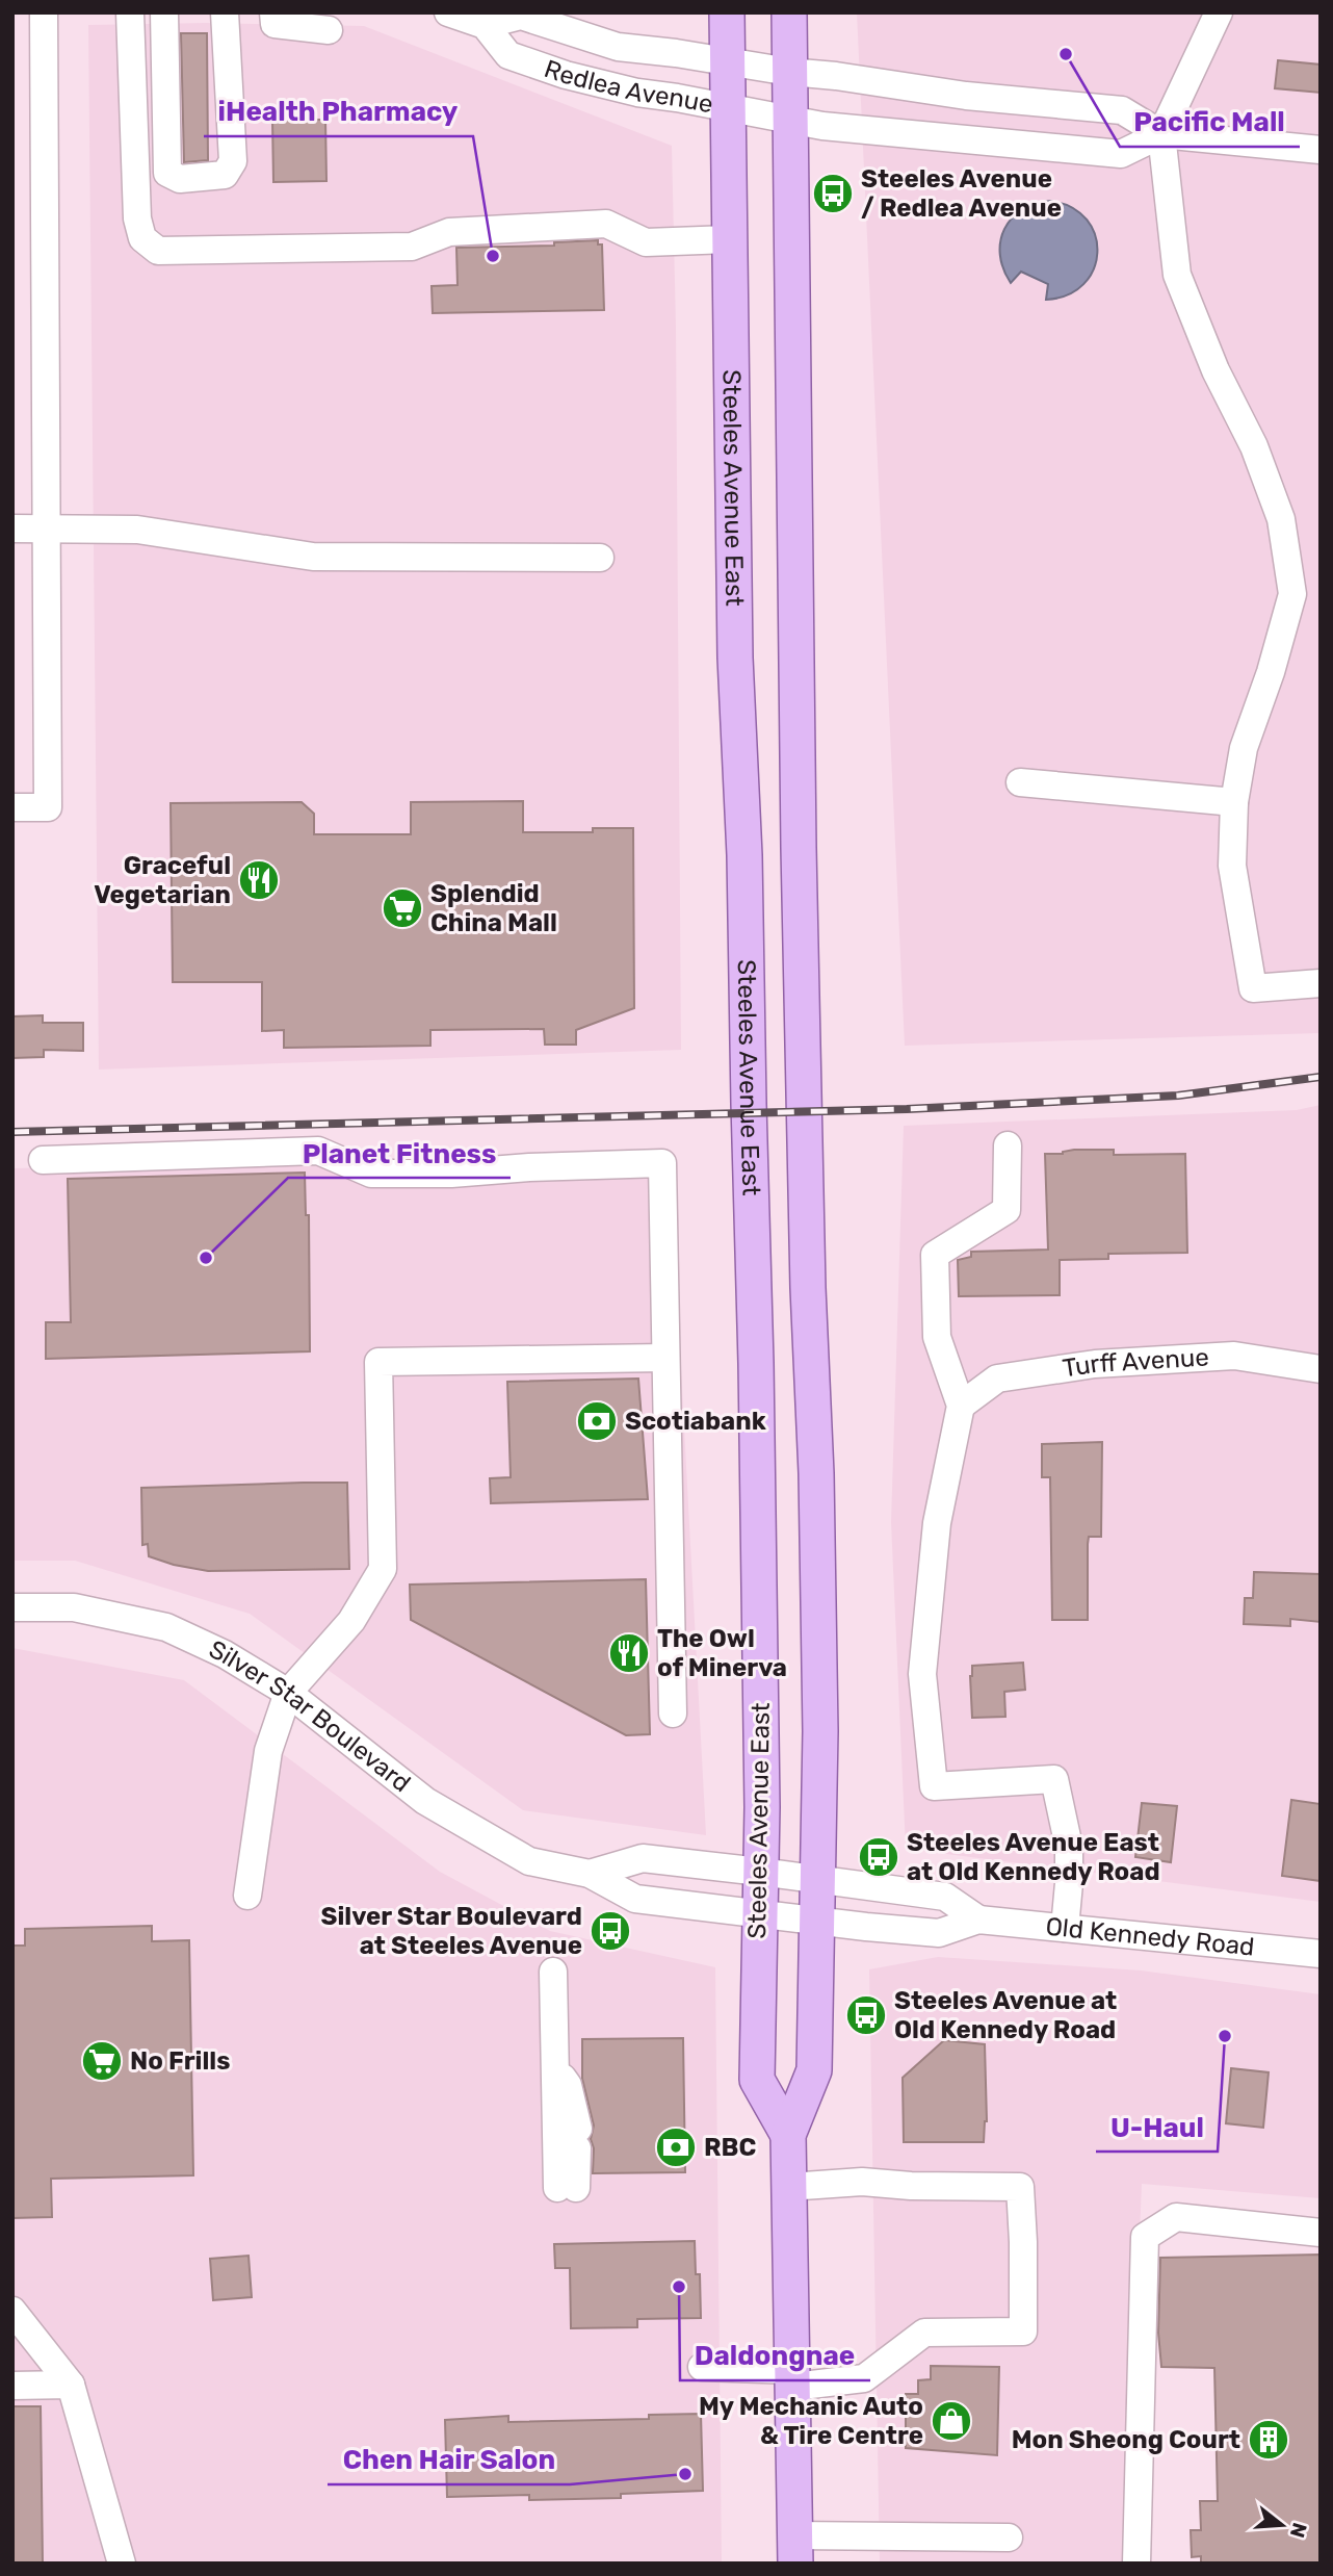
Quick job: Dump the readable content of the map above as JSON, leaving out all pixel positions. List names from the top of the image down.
{
  "streets": {
    "main road": ["Steeles Avenue East"],
    "street": [
      "Redlea Avenue",
      "Turff Avenue",
      "Silver Star Boulevard",
      "Old Kennedy Road"
    ]
  },
  "crossings": [
    ["Redlea Avenue", "Steeles Avenue East"],
    ["Steeles Avenue East", "Silver Star Boulevard"],
    ["Steeles Avenue East", "Old Kennedy Road"],
    ["Silver Star Boulevard", "Old Kennedy Road"]
  ],
  "places": {
    "other": [
      "Pacific Mall",
      "iHealth Pharmacy",
      "Planet Fitness",
      "U-Haul",
      "Daldongnae",
      "Chen Hair Salon"
    ],
    "bus stop": [
      "Steeles Avenue / Redlea Avenue",
      "Steeles Avenue East at Old Kennedy Road",
      "Silver Star Boulevard at Steeles Avenue",
      "Steeles Avenue at Old Kennedy Road"
    ],
    "restaurant": ["Graceful Vegetarian", "The Owl of Minerva"],
    "supermarket": ["Splendid China Mall", "No Frills"],
    "bank": ["Scotiabank", "RBC"],
    "shop": ["My Mechanic Auto & Tire Centre"],
    "building": ["Mon Sheong Court"]
  },
  "north": "right"
}
